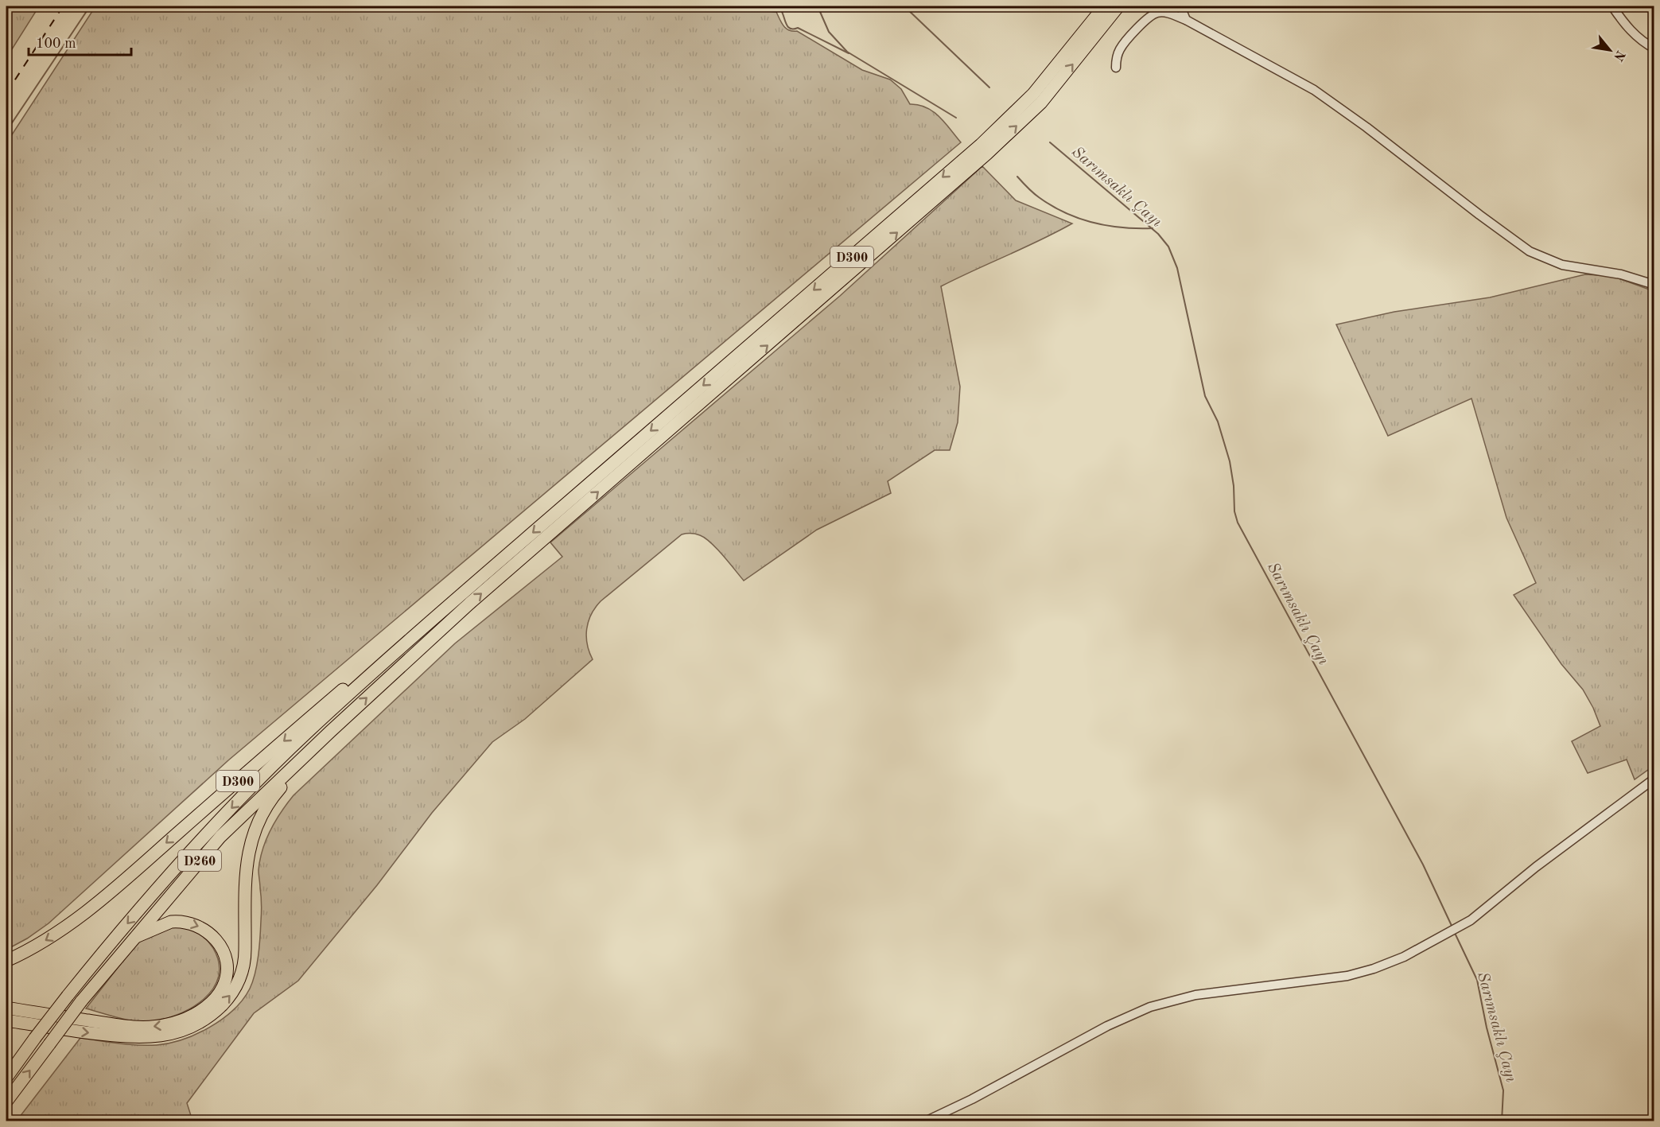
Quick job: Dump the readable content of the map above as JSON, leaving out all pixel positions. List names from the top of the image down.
{
  "streets": {
    "highway": ["D300", "D260"]
  },
  "crossings": [
    ["D300", "D260"]
  ],
  "water": ["Sarımsaklı Çayı"],
  "scale_bar": "100 m",
  "north": "bottom right"
}
